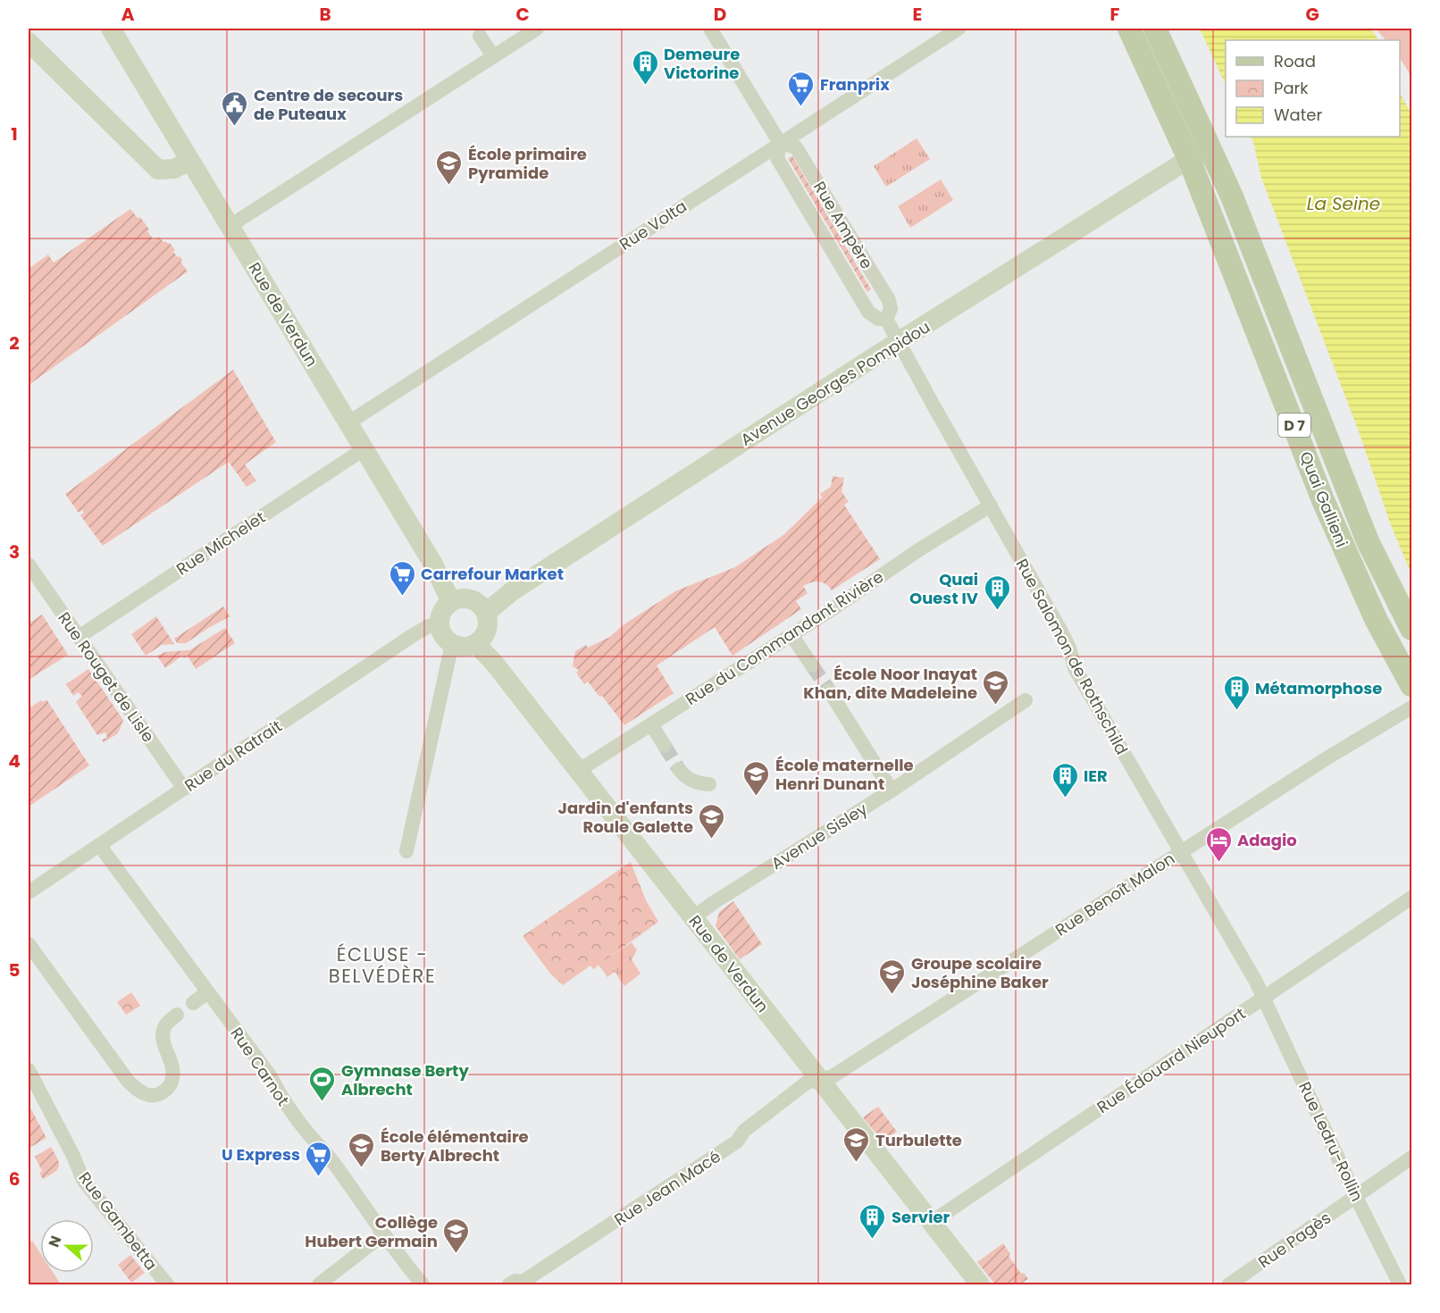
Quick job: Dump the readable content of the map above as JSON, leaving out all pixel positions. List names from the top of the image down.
{
  "streets": {
    "main road": ["D 7", "Quai Gallieni"],
    "street": [
      "Rue Volta",
      "Rue Ampère",
      "Rue de Verdun",
      "Avenue Georges Pompidou",
      "Rue Michelet",
      "Rue du Commandant Rivière",
      "Rue Salomon de Rothschild",
      "Rue Rouget de Lisle",
      "Rue du Ratrait",
      "Avenue Sisley",
      "Rue Benoît Malon",
      "Rue Édouard Nieuport",
      "Rue Carnot",
      "Rue Ledru-Rollin",
      "Rue Jean Macé",
      "Rue Gambetta",
      "Rue Pagès"
    ]
  },
  "crossings": [
    ["Rue Volta", "Rue Ampère"],
    ["Rue Volta", "Rue de Verdun"],
    ["Rue Ampère", "Avenue Georges Pompidou"],
    ["Rue Ampère", "Rue Salomon de Rothschild"],
    ["Rue de Verdun", "Avenue Georges Pompidou"],
    ["Rue de Verdun", "Rue Michelet"],
    ["Rue de Verdun", "Rue du Commandant Rivière"],
    ["Rue de Verdun", "Rue du Ratrait"],
    ["Rue de Verdun", "Avenue Sisley"],
    ["Rue de Verdun", "Rue Benoît Malon"],
    ["Rue de Verdun", "Rue Édouard Nieuport"],
    ["Rue de Verdun", "Rue Jean Macé"],
    ["Avenue Georges Pompidou", "D 7"],
    ["Avenue Georges Pompidou", "Quai Gallieni"],
    ["Avenue Georges Pompidou", "Rue Salomon de Rothschild"],
    ["Avenue Georges Pompidou", "Rue du Ratrait"],
    ["D 7", "Quai Gallieni"],
    ["Rue Michelet", "Rue Rouget de Lisle"],
    ["Rue du Commandant Rivière", "Rue Salomon de Rothschild"],
    ["Rue Salomon de Rothschild", "Rue Benoît Malon"],
    ["Rue Salomon de Rothschild", "Rue Édouard Nieuport"],
    ["Rue Salomon de Rothschild", "Rue Ledru-Rollin"],
    ["Rue Rouget de Lisle", "Rue du Ratrait"],
    ["Rue du Ratrait", "Rue Carnot"],
    ["Rue Benoît Malon", "Rue Jean Macé"],
    ["Rue Édouard Nieuport", "Rue Ledru-Rollin"],
    ["Rue Ledru-Rollin", "Rue Pagès"]
  ],
  "districts": ["ÉCLUSE - BELVÉDÈRE"],
  "water": ["La Seine"],
  "places": {
    "building": [
      "Demeure Victorine",
      "Quai Ouest IV",
      "Métamorphose",
      "IER",
      "Servier"
    ],
    "supermarket": ["Franprix", "Carrefour Market", "U Express"],
    "public building": ["Centre de secours de Puteaux"],
    "school or university": [
      "École primaire Pyramide",
      "École Noor Inayat Khan, dite Madeleine",
      "École maternelle Henri Dunant",
      "Jardin d'enfants Roule Galette",
      "Groupe scolaire Joséphine Baker",
      "Turbulette",
      "École élémentaire Berty Albrecht",
      "Collège Hubert Germain"
    ],
    "hotel": ["Adagio"],
    "sports": ["Gymnase Berty Albrecht"]
  },
  "legend": ["Road", "Park", "Water"],
  "north": "left",
  "grid": {
    "columns": [
      "A",
      "B",
      "C",
      "D",
      "E",
      "F",
      "G"
    ],
    "rows": [
      "1",
      "2",
      "3",
      "4",
      "5",
      "6"
    ]
  }
}
